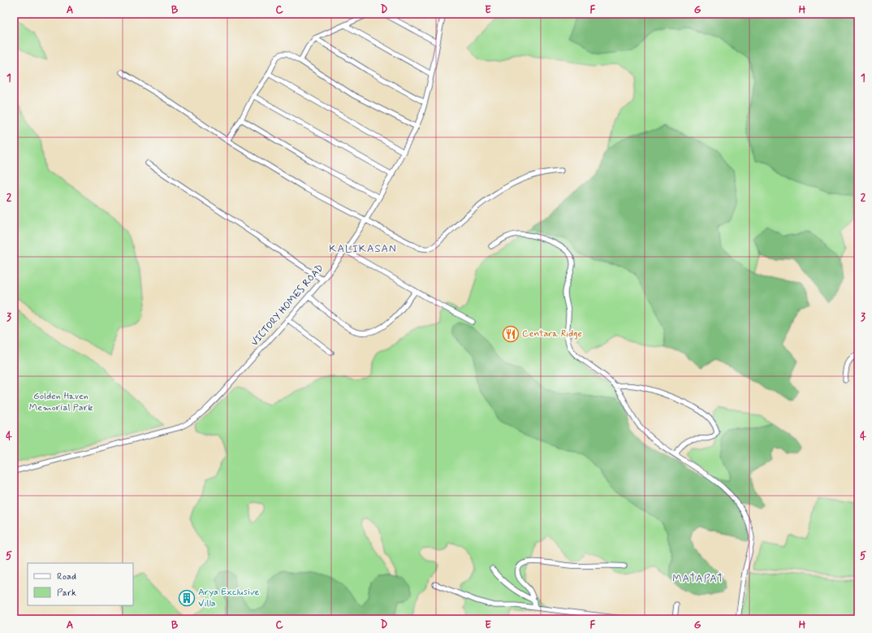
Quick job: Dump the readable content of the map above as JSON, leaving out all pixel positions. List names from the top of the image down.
{
  "streets": {
    "street": ["VICTORY HOMES ROAD"]
  },
  "districts": ["KALIKASAN", "MATAPAT"],
  "parks": ["Golden Haven Memorial Park"],
  "places": {
    "restaurant": ["Centara Ridge"],
    "building": ["Arya Exclusive Villa"]
  },
  "legend": ["Road", "Park"],
  "grid": {
    "columns": [
      "A",
      "B",
      "C",
      "D",
      "E",
      "F",
      "G",
      "H"
    ],
    "rows": [
      "1",
      "2",
      "3",
      "4",
      "5"
    ]
  }
}
